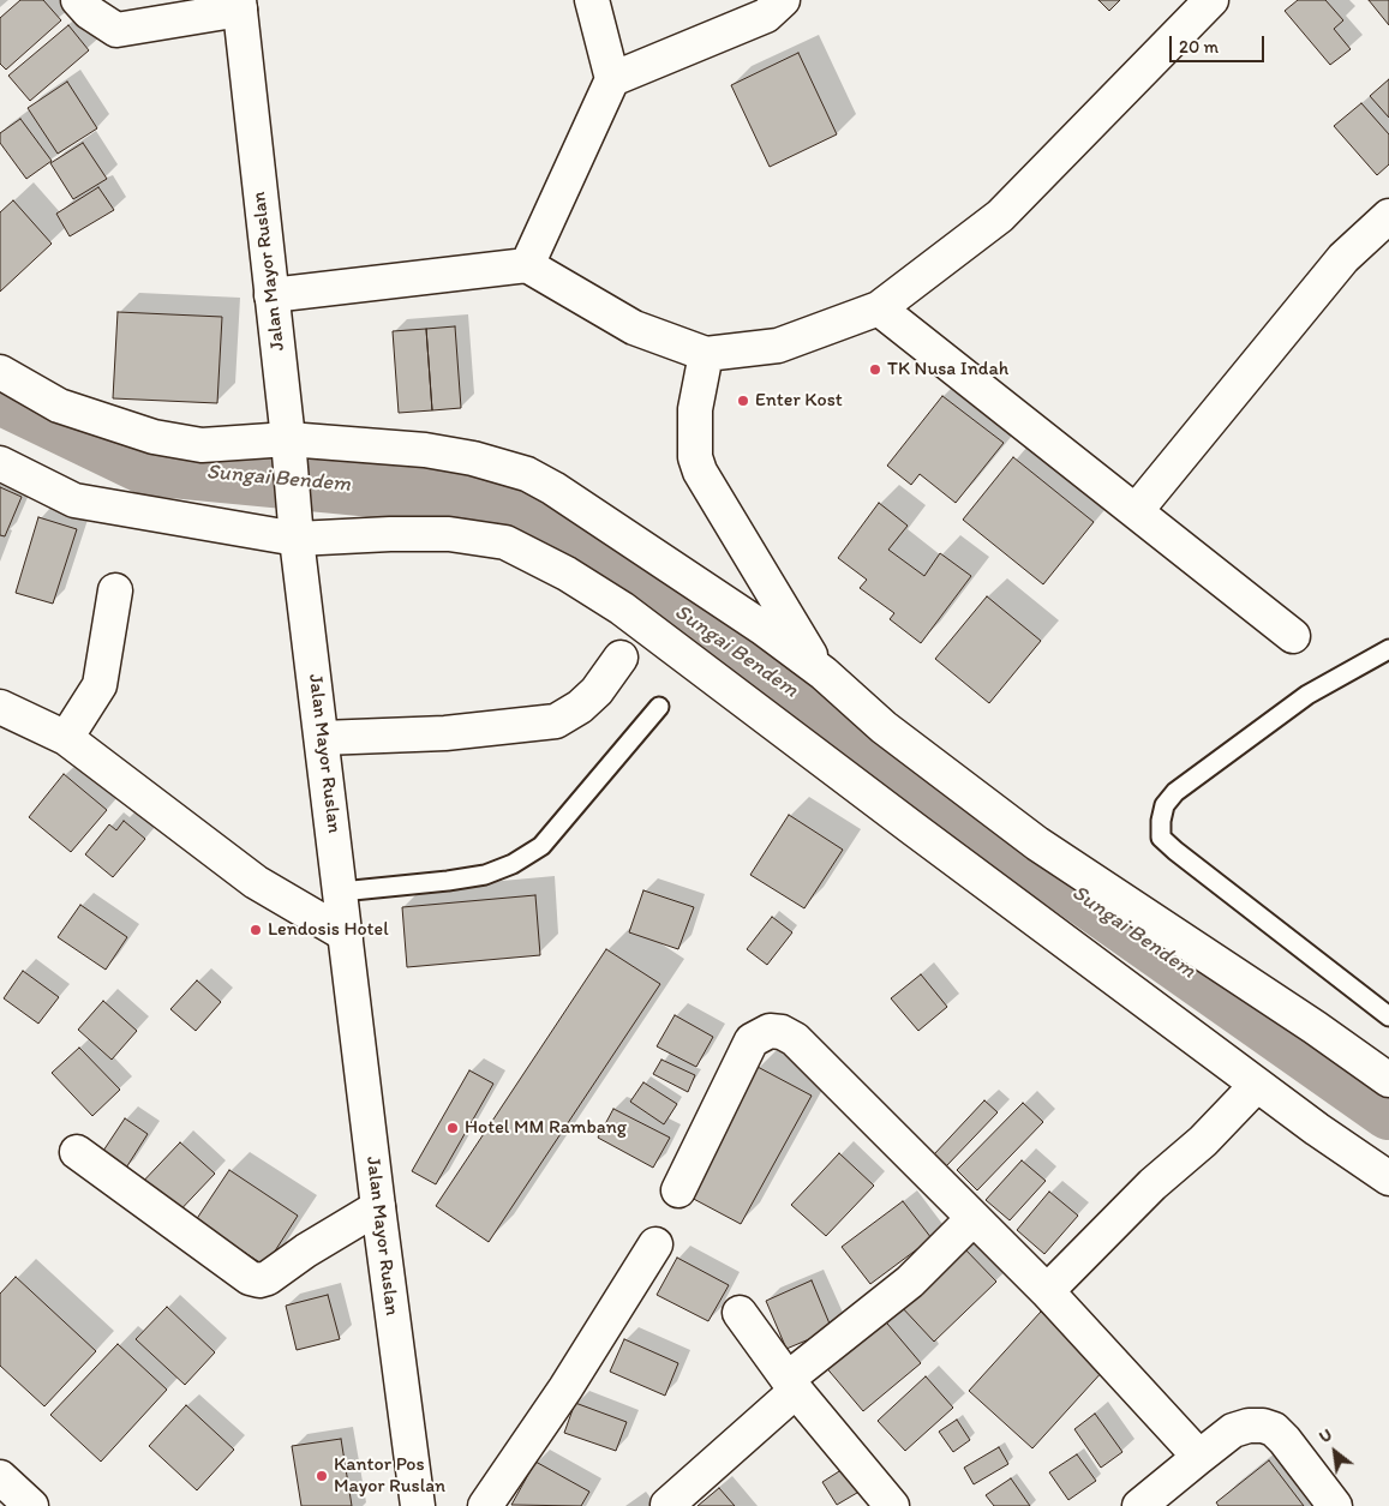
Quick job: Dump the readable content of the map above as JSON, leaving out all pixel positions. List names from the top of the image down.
{
  "streets": {
    "street": ["Jalan Mayor Ruslan"]
  },
  "water": ["Sungai Bendem"],
  "places": [
    "TK Nusa Indah",
    "Enter Kost",
    "Lendosis Hotel",
    "Hotel MM Rambang",
    "Kantor Pos Mayor Ruslan"
  ],
  "scale_bar": "20 m",
  "north": "top left"
}
